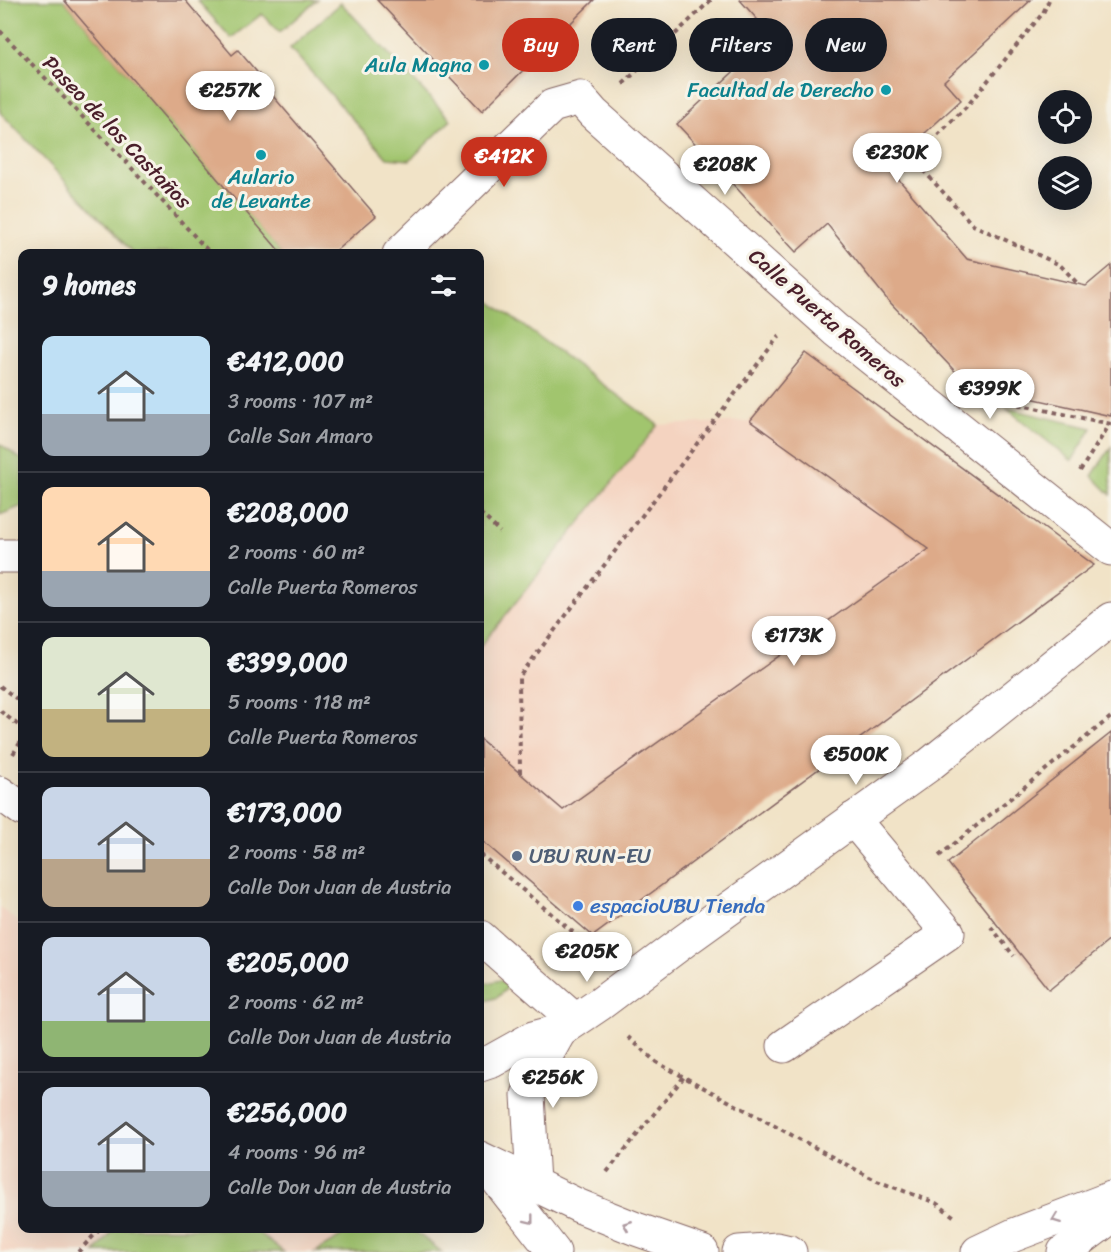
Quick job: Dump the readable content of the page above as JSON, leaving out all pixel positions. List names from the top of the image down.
{
  "streets": {
    "main road": ["Calle Puerta Romeros"],
    "path": ["Paseo de los Castaños"]
  },
  "places": [
    "Aula Magna",
    "Facultad de Derecho",
    "Aulario de Levante",
    "UBU RUN-EU",
    "espacioUBU Tienda"
  ],
  "page": {
    "chip": [
      "Buy",
      "Rent",
      "Filters",
      "New"
    ],
    "price": [
      "€257K",
      "€230K",
      "€412K",
      "€208K",
      "€399K",
      "€173K",
      "€500K",
      "€205K",
      "€256K"
    ],
    "heading": "9 homes",
    "list": [
      {
        "name": "€412,000",
        "note": "3 rooms · 107 m² · Calle San Amaro"
      },
      {
        "name": "€208,000",
        "note": "2 rooms · 60 m² · Calle Puerta Romeros"
      },
      {
        "name": "€399,000",
        "note": "5 rooms · 118 m² · Calle Puerta Romeros"
      },
      {
        "name": "€173,000",
        "note": "2 rooms · 58 m² · Calle Don Juan de Austria"
      },
      {
        "name": "€205,000",
        "note": "2 rooms · 62 m² · Calle Don Juan de Austria"
      },
      {
        "name": "€256,000",
        "note": "4 rooms · 96 m² · Calle Don Juan de Austria"
      }
    ]
  }
}
